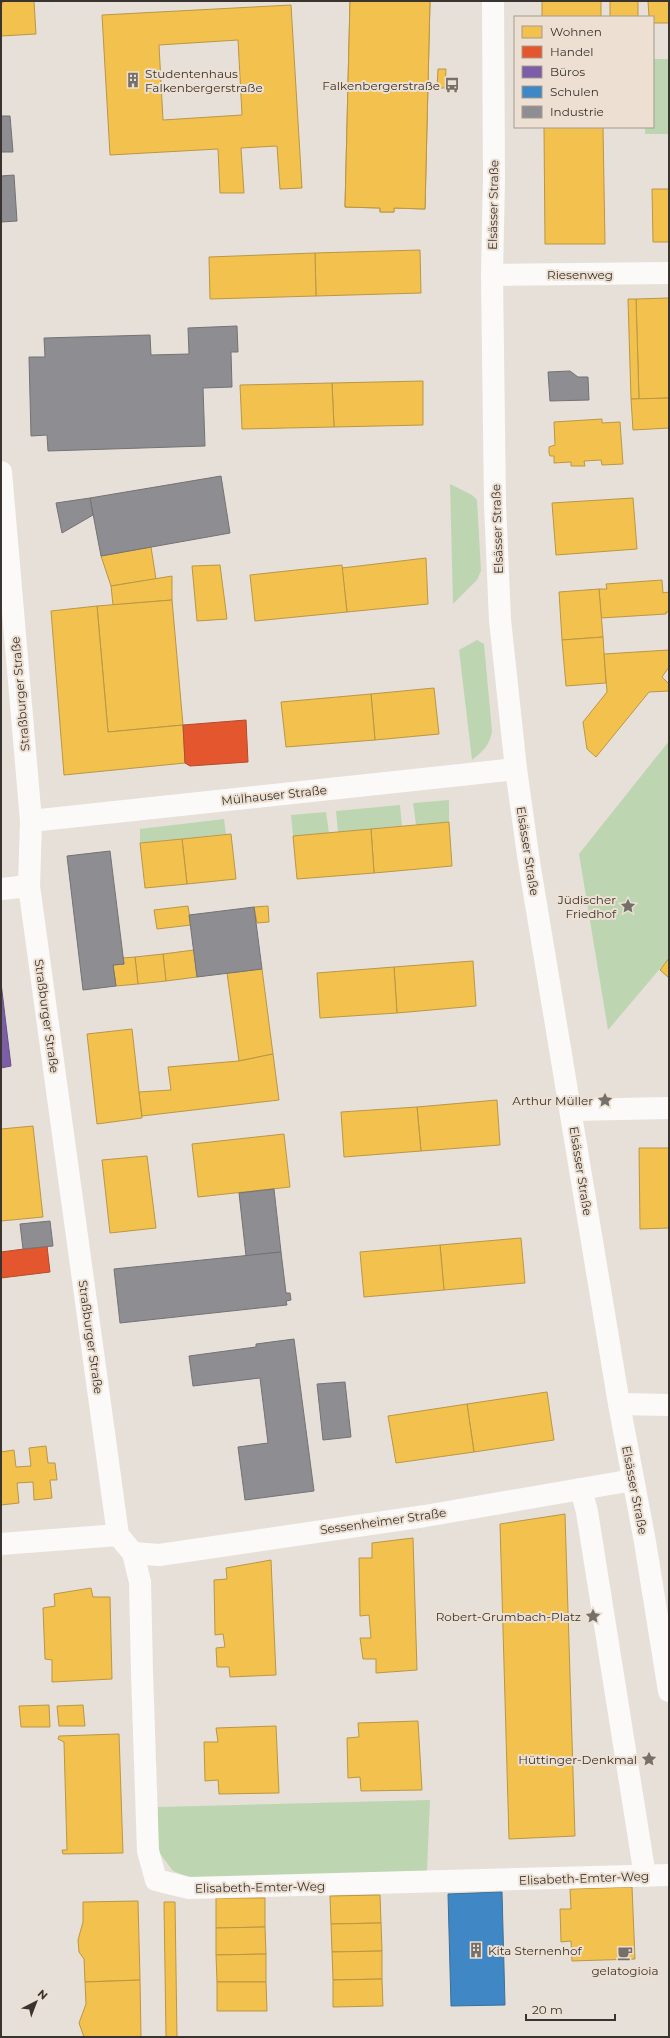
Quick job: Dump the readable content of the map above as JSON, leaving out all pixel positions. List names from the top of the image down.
{
  "streets": {
    "street": [
      "Elsässer Straße",
      "Riesenweg",
      "Straßburger Straße",
      "Mülhauser Straße",
      "Sessenheimer Straße",
      "Elisabeth-Emter-Weg"
    ]
  },
  "crossings": [
    ["Elsässer Straße", "Riesenweg"],
    ["Elsässer Straße", "Mülhauser Straße"],
    ["Elsässer Straße", "Sessenheimer Straße"],
    ["Straßburger Straße", "Mülhauser Straße"],
    ["Sessenheimer Straße", "Elisabeth-Emter-Weg"]
  ],
  "places": {
    "building": ["Studentenhaus Falkenbergerstraße", "Kita Sternenhof"],
    "bus stop": ["Falkenbergerstraße"],
    "place": [
      "Jüdischer Friedhof",
      "Arthur Müller",
      "Robert-Grumbach-Platz",
      "Hüttinger-Denkmal"
    ],
    "cafe": ["gelatogioia"]
  },
  "legend": [
    "Wohnen",
    "Handel",
    "Büros",
    "Schulen",
    "Industrie"
  ],
  "scale_bar": "20 m",
  "north": "top right"
}
